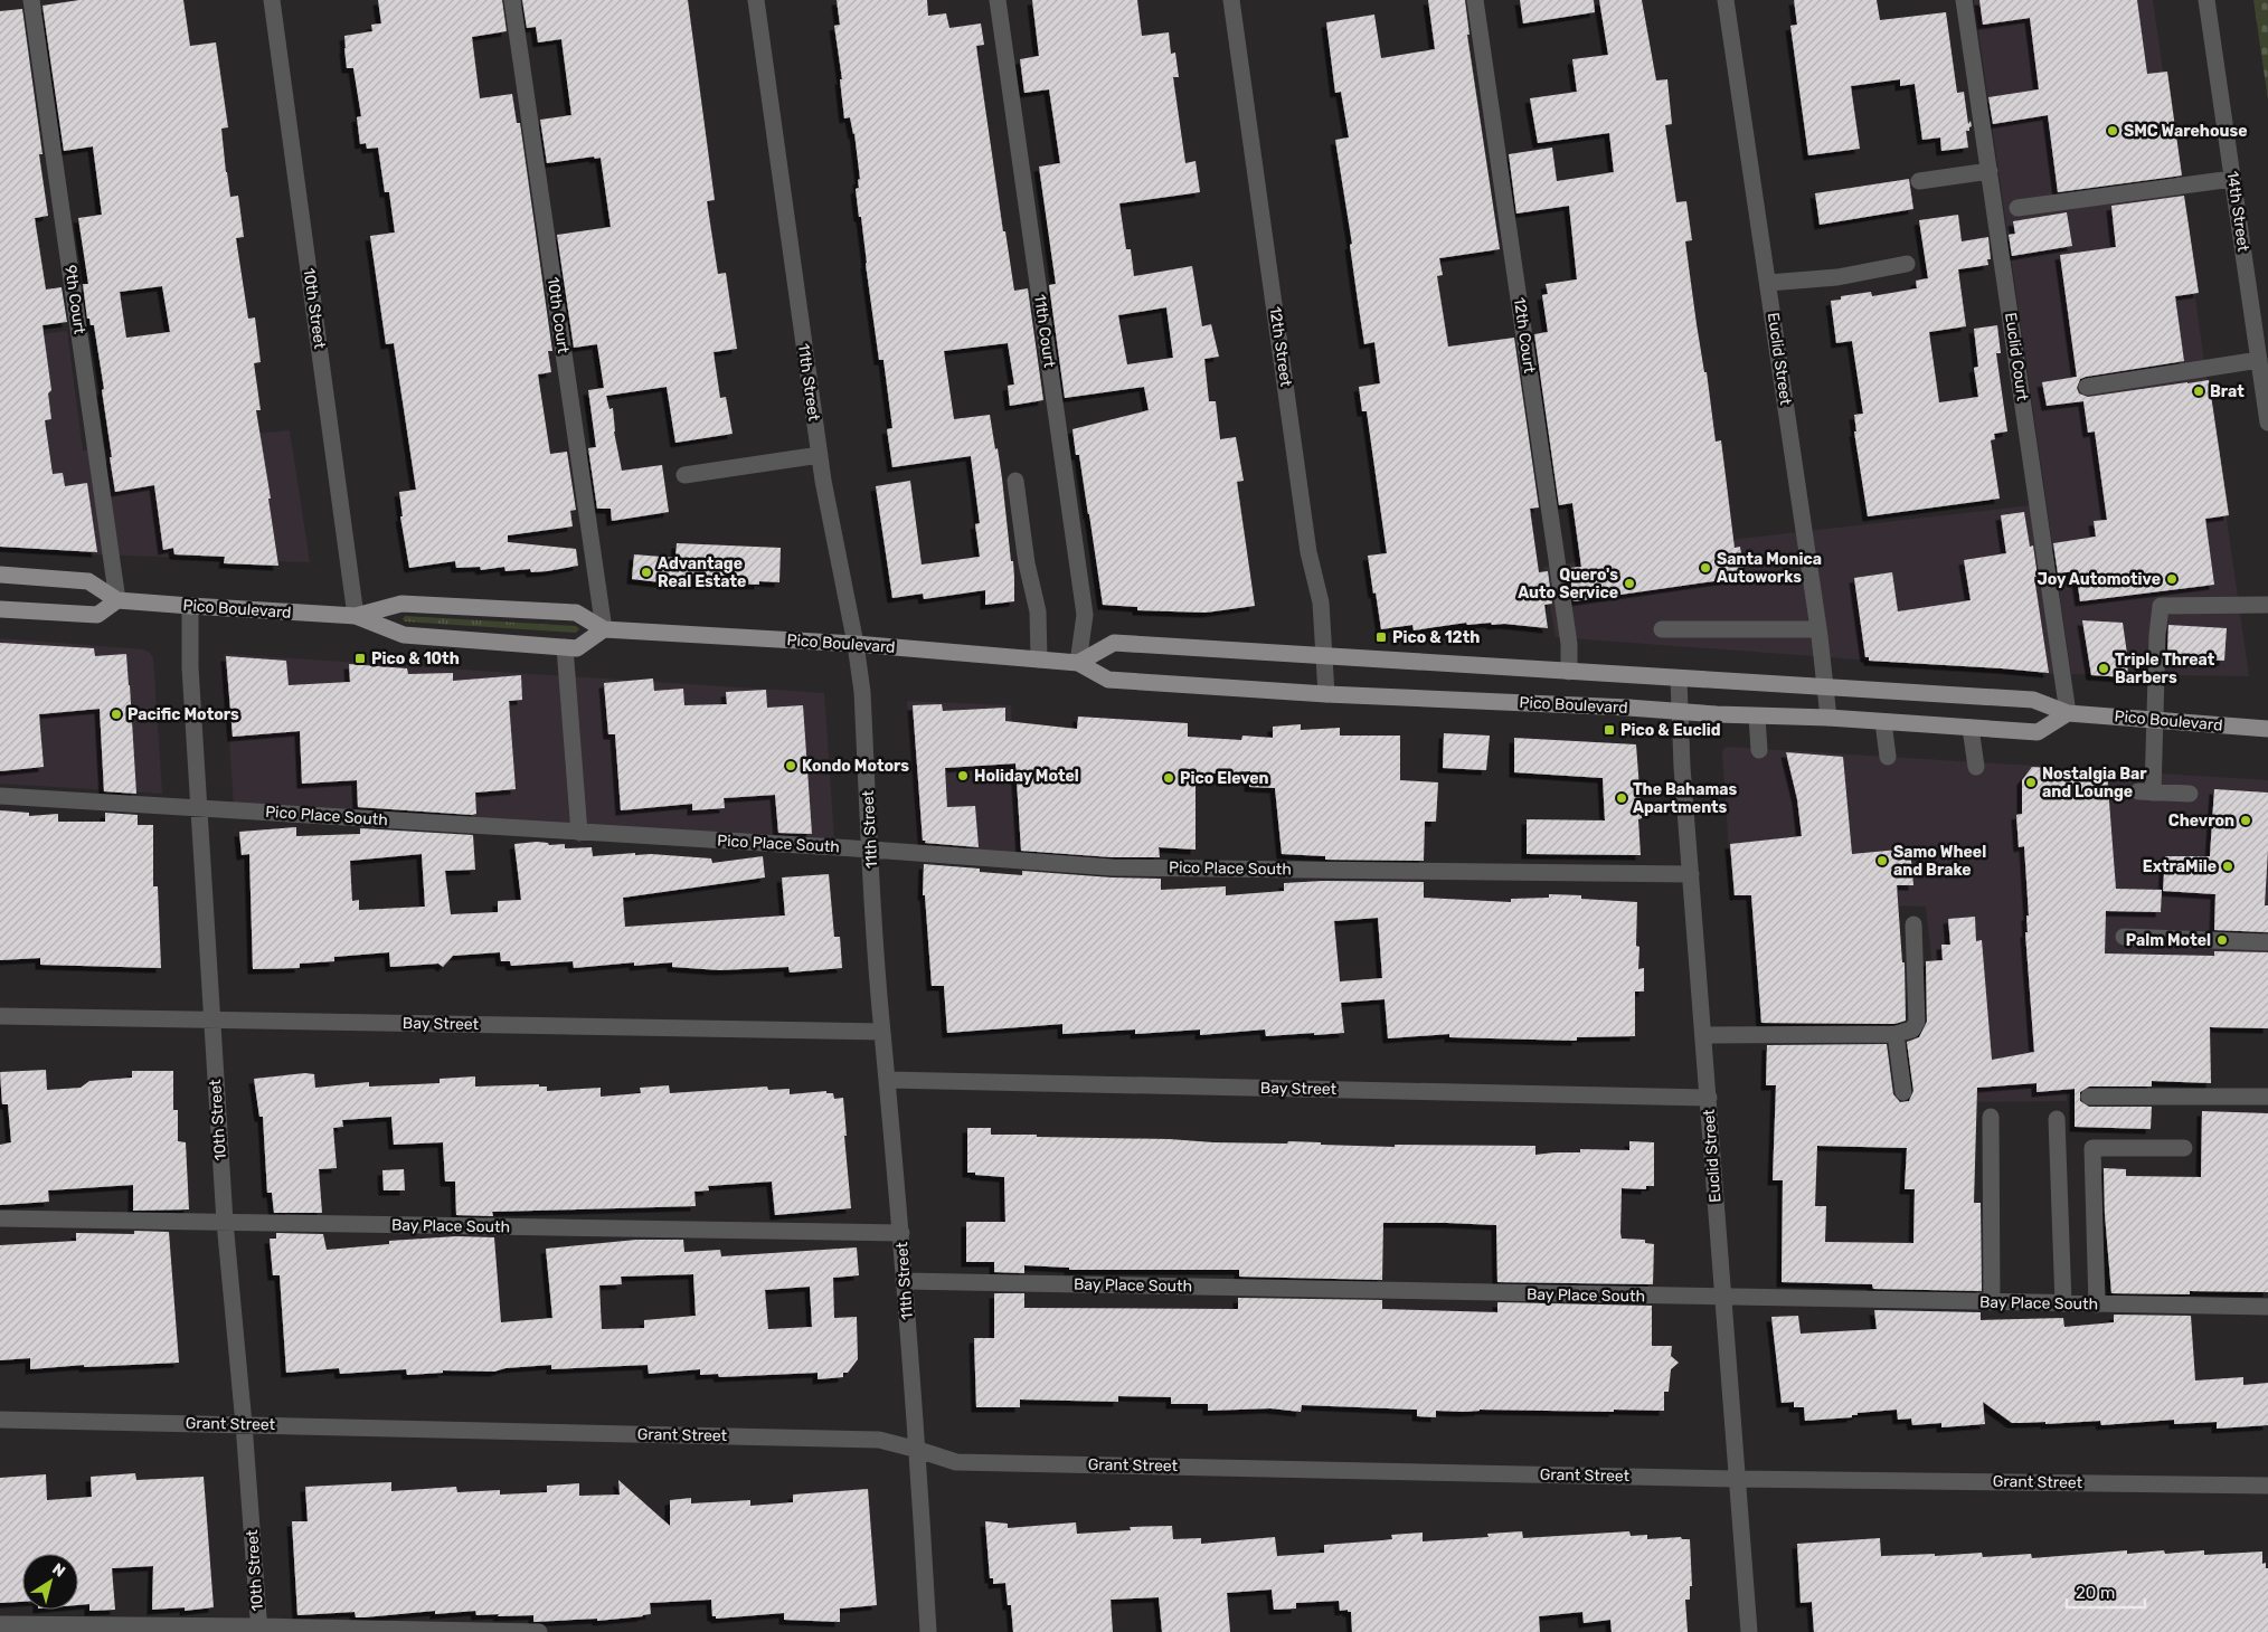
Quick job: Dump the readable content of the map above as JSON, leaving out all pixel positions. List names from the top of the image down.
{
  "streets": {
    "main road": ["Pico Boulevard"],
    "street": [
      "14th Street",
      "9th Court",
      "10th Street",
      "10th Court",
      "11th Court",
      "12th Court",
      "12th Street",
      "Euclid Court",
      "Euclid Street",
      "11th Street",
      "Pico Place South",
      "Bay Street",
      "Bay Place South",
      "Grant Street"
    ]
  },
  "crossings": [
    ["9th Court", "Pico Boulevard"],
    ["10th Street", "Pico Boulevard"],
    ["10th Street", "Pico Place South"],
    ["10th Street", "Bay Street"],
    ["10th Street", "Bay Place South"],
    ["10th Street", "Grant Street"],
    ["10th Court", "Pico Boulevard"],
    ["11th Court", "Pico Boulevard"],
    ["12th Court", "Pico Boulevard"],
    ["12th Street", "Pico Boulevard"],
    ["Euclid Court", "Pico Boulevard"],
    ["Euclid Street", "Pico Boulevard"],
    ["Euclid Street", "Pico Place South"],
    ["Euclid Street", "Bay Street"],
    ["Euclid Street", "Bay Place South"],
    ["Euclid Street", "Grant Street"],
    ["11th Street", "Pico Boulevard"],
    ["11th Street", "Pico Place South"],
    ["11th Street", "Bay Street"],
    ["11th Street", "Bay Place South"],
    ["11th Street", "Grant Street"]
  ],
  "places": {
    "other": [
      "SMC Warehouse",
      "Brat",
      "Santa Monica Autoworks",
      "Advantage Real Estate",
      "Joy Automotive",
      "Quero's Auto Service",
      "Triple Threat Barbers",
      "Pacific Motors",
      "Kondo Motors",
      "Holiday Motel",
      "Pico Eleven",
      "Nostalgia Bar and Lounge",
      "The Bahamas Apartments",
      "Chevron",
      "Samo Wheel and Brake",
      "ExtraMile",
      "Palm Motel"
    ],
    "transit": ["Pico & 12th", "Pico & 10th", "Pico & Euclid"]
  },
  "scale_bar": "20 m",
  "north": "top right"
}
